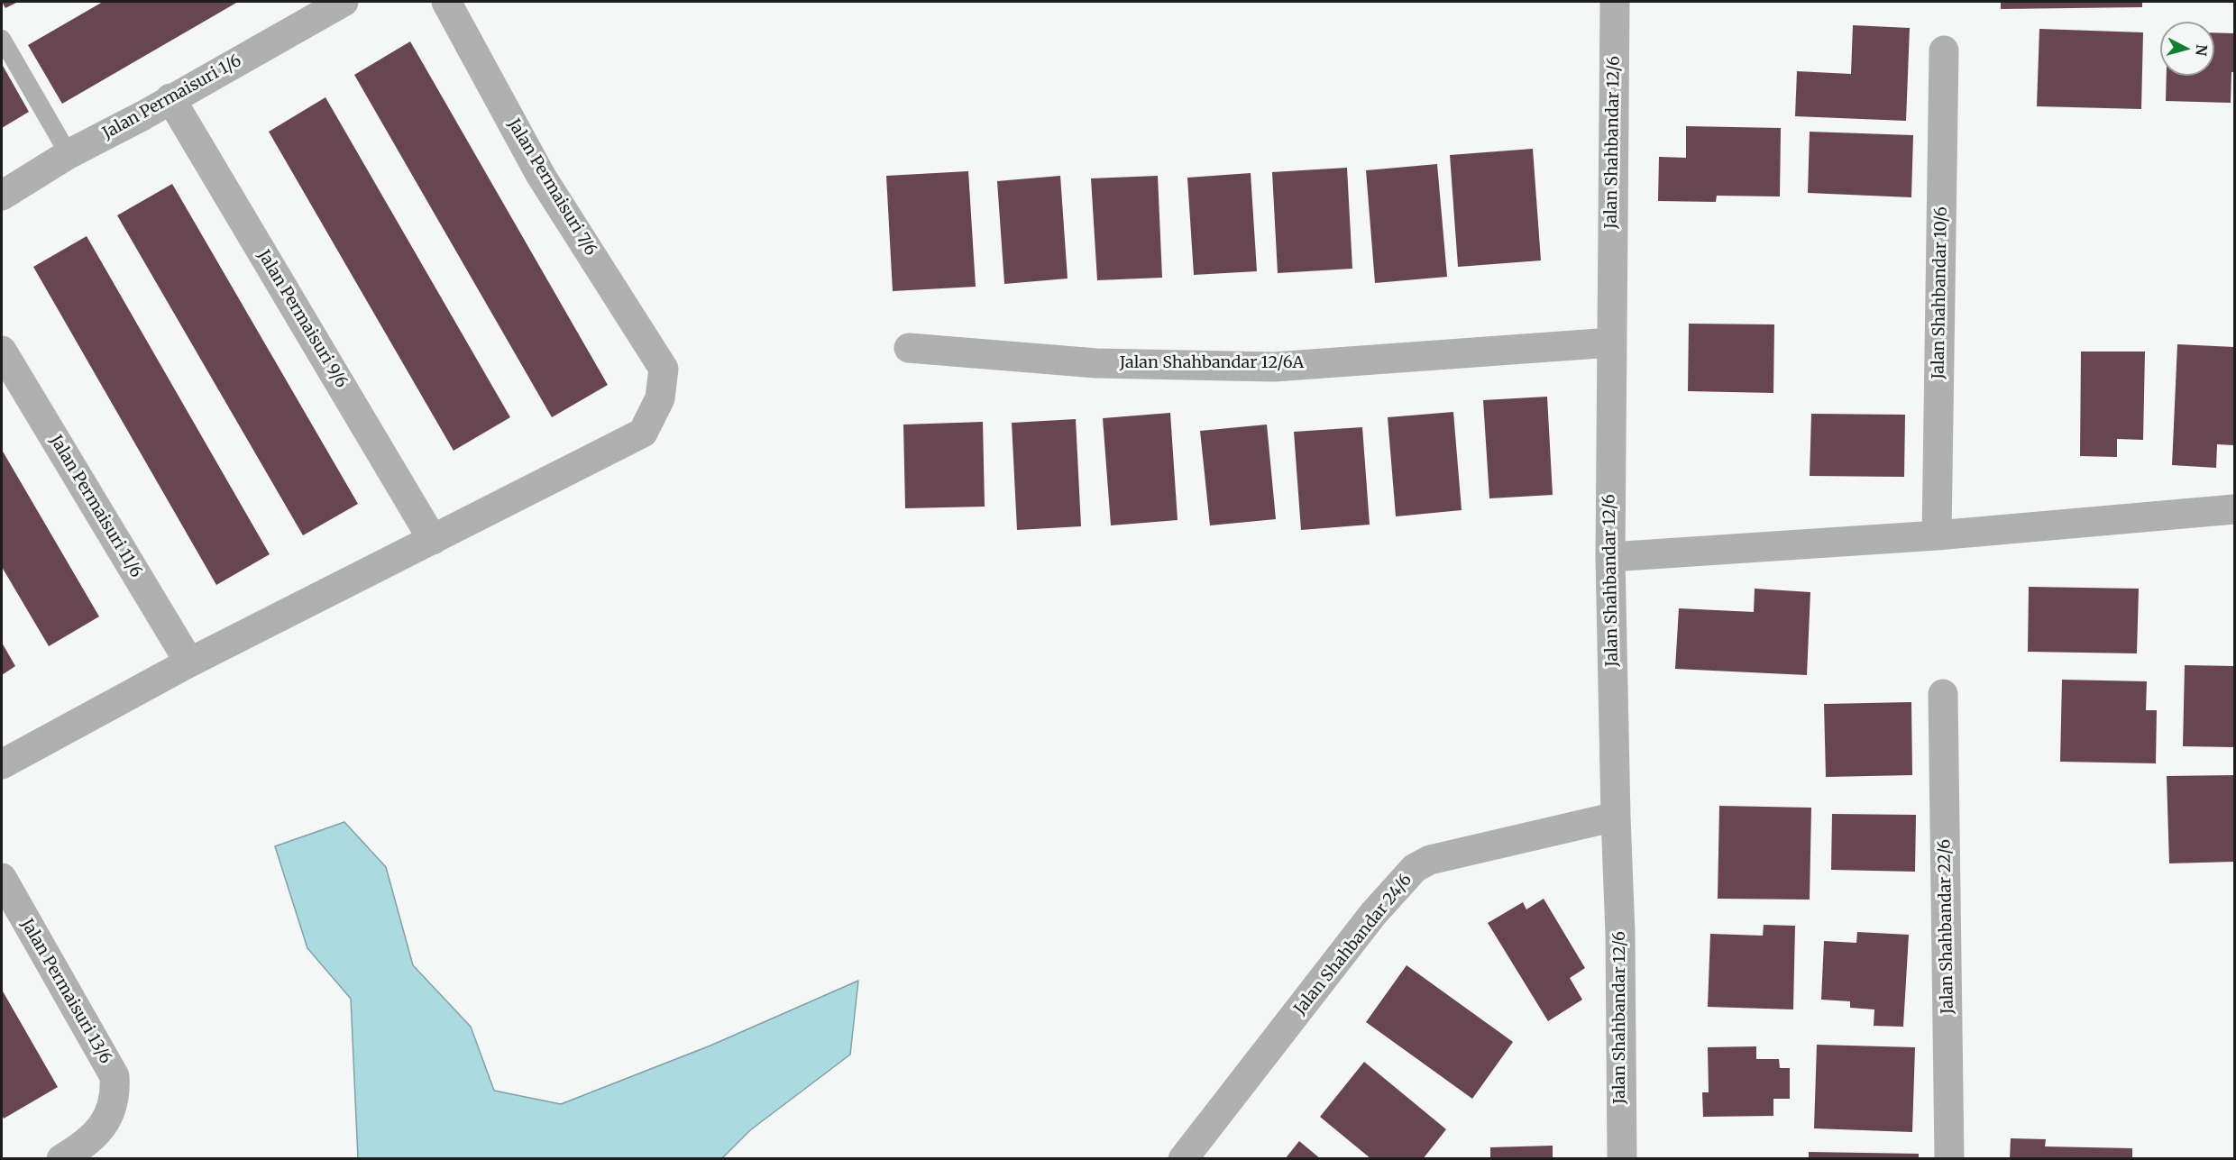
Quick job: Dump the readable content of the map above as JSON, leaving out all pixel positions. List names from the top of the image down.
{
  "streets": {
    "street": [
      "Jalan Permaisuri 1/6",
      "Jalan Shahbandar 12/6",
      "Jalan Permaisuri 7/6",
      "Jalan Shahbandar 10/6",
      "Jalan Permaisuri 9/6",
      "Jalan Shahbandar 12/6A",
      "Jalan Permaisuri 11/6",
      "Jalan Shahbandar 22/6",
      "Jalan Shahbandar 24/6",
      "Jalan Permaisuri 13/6"
    ]
  },
  "crossings": [
    ["Jalan Permaisuri 1/6", "Jalan Permaisuri 9/6"],
    ["Jalan Shahbandar 12/6", "Jalan Shahbandar 12/6A"],
    ["Jalan Shahbandar 12/6", "Jalan Shahbandar 24/6"],
    ["Jalan Permaisuri 7/6", "Jalan Permaisuri 9/6"]
  ],
  "north": "right"
}
